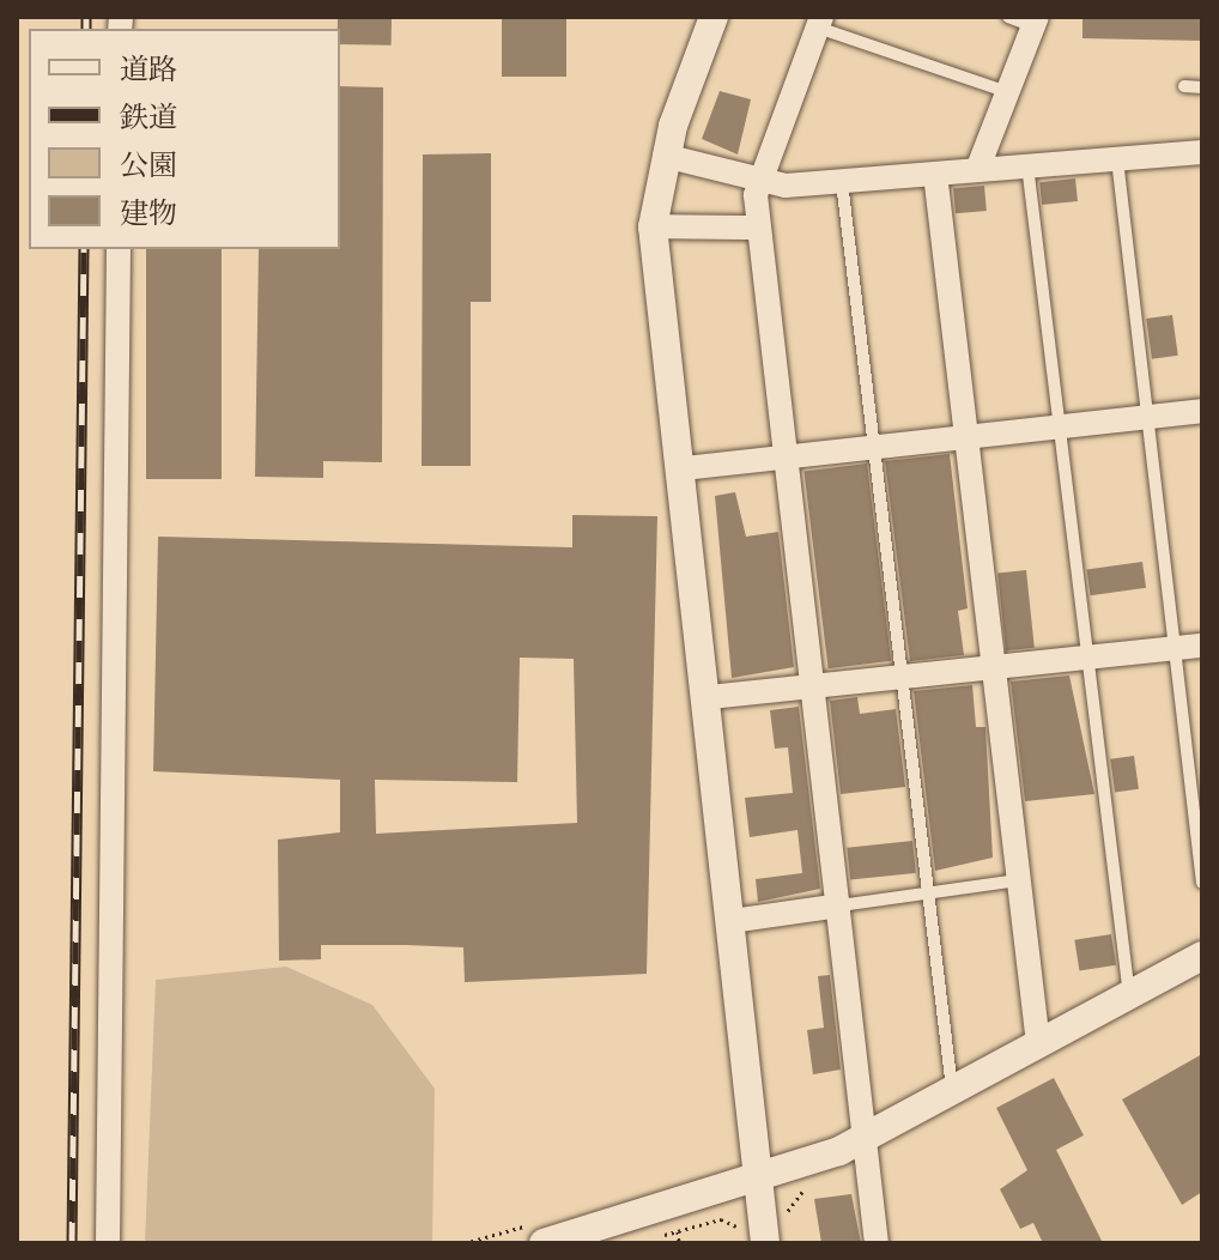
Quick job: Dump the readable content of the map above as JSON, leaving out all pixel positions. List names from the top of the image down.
{
  "legend": [
    "道路",
    "鉄道",
    "公園",
    "建物"
  ]
}
